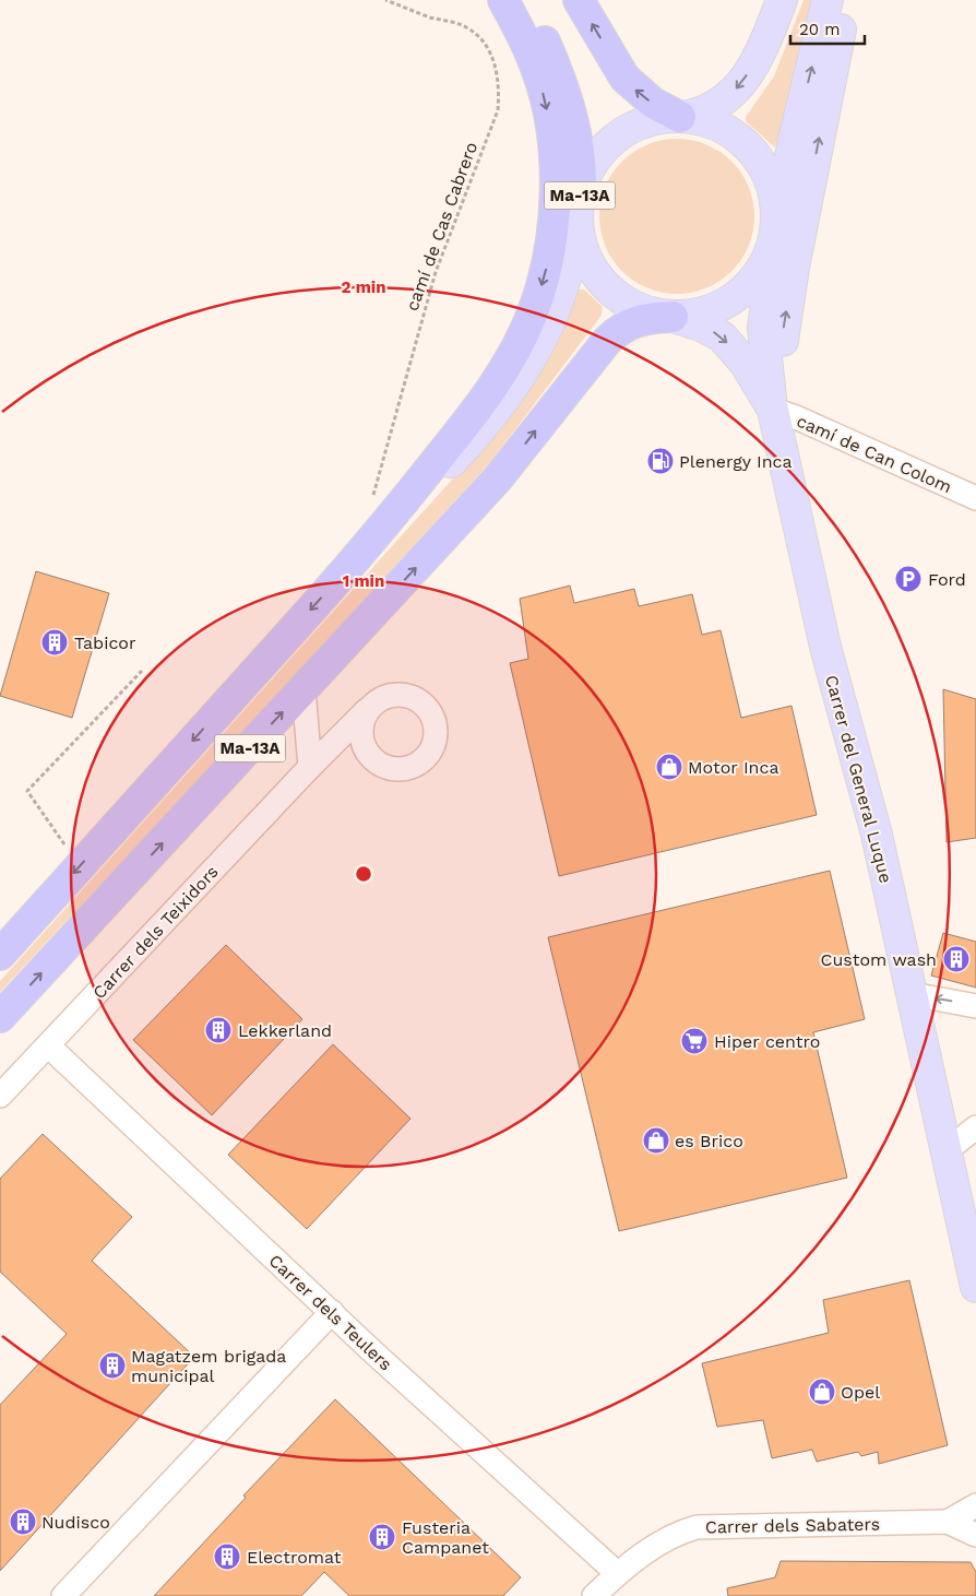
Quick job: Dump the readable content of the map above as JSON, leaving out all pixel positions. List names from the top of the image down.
{
  "streets": {
    "highway": ["Ma-13A"],
    "main road": ["Carrer del General Luque"],
    "street": [
      "camí de Can Colom",
      "Carrer dels Teixidors",
      "Carrer dels Teulers",
      "Carrer dels Sabaters"
    ],
    "path": ["camí de Cas Cabrero"]
  },
  "crossings": [
    ["Ma-13A", "Carrer del General Luque"],
    ["camí de Can Colom", "Carrer del General Luque"],
    ["Carrer dels Teixidors", "Carrer dels Teulers"],
    ["Carrer dels Teulers", "Carrer dels Sabaters"]
  ],
  "places": {
    "fuel station": ["Plenergy Inca"],
    "parking": ["Ford"],
    "building": [
      "Tabicor",
      "Custom wash",
      "Lekkerland",
      "Magatzem brigada municipal",
      "Nudisco",
      "Fusteria Campanet",
      "Electromat"
    ],
    "shop": ["Motor Inca", "es Brico", "Opel"],
    "supermarket": ["Hiper centro"]
  },
  "scale_bar": "20 m",
  "rings": ["2 min", "1 min"]
}
